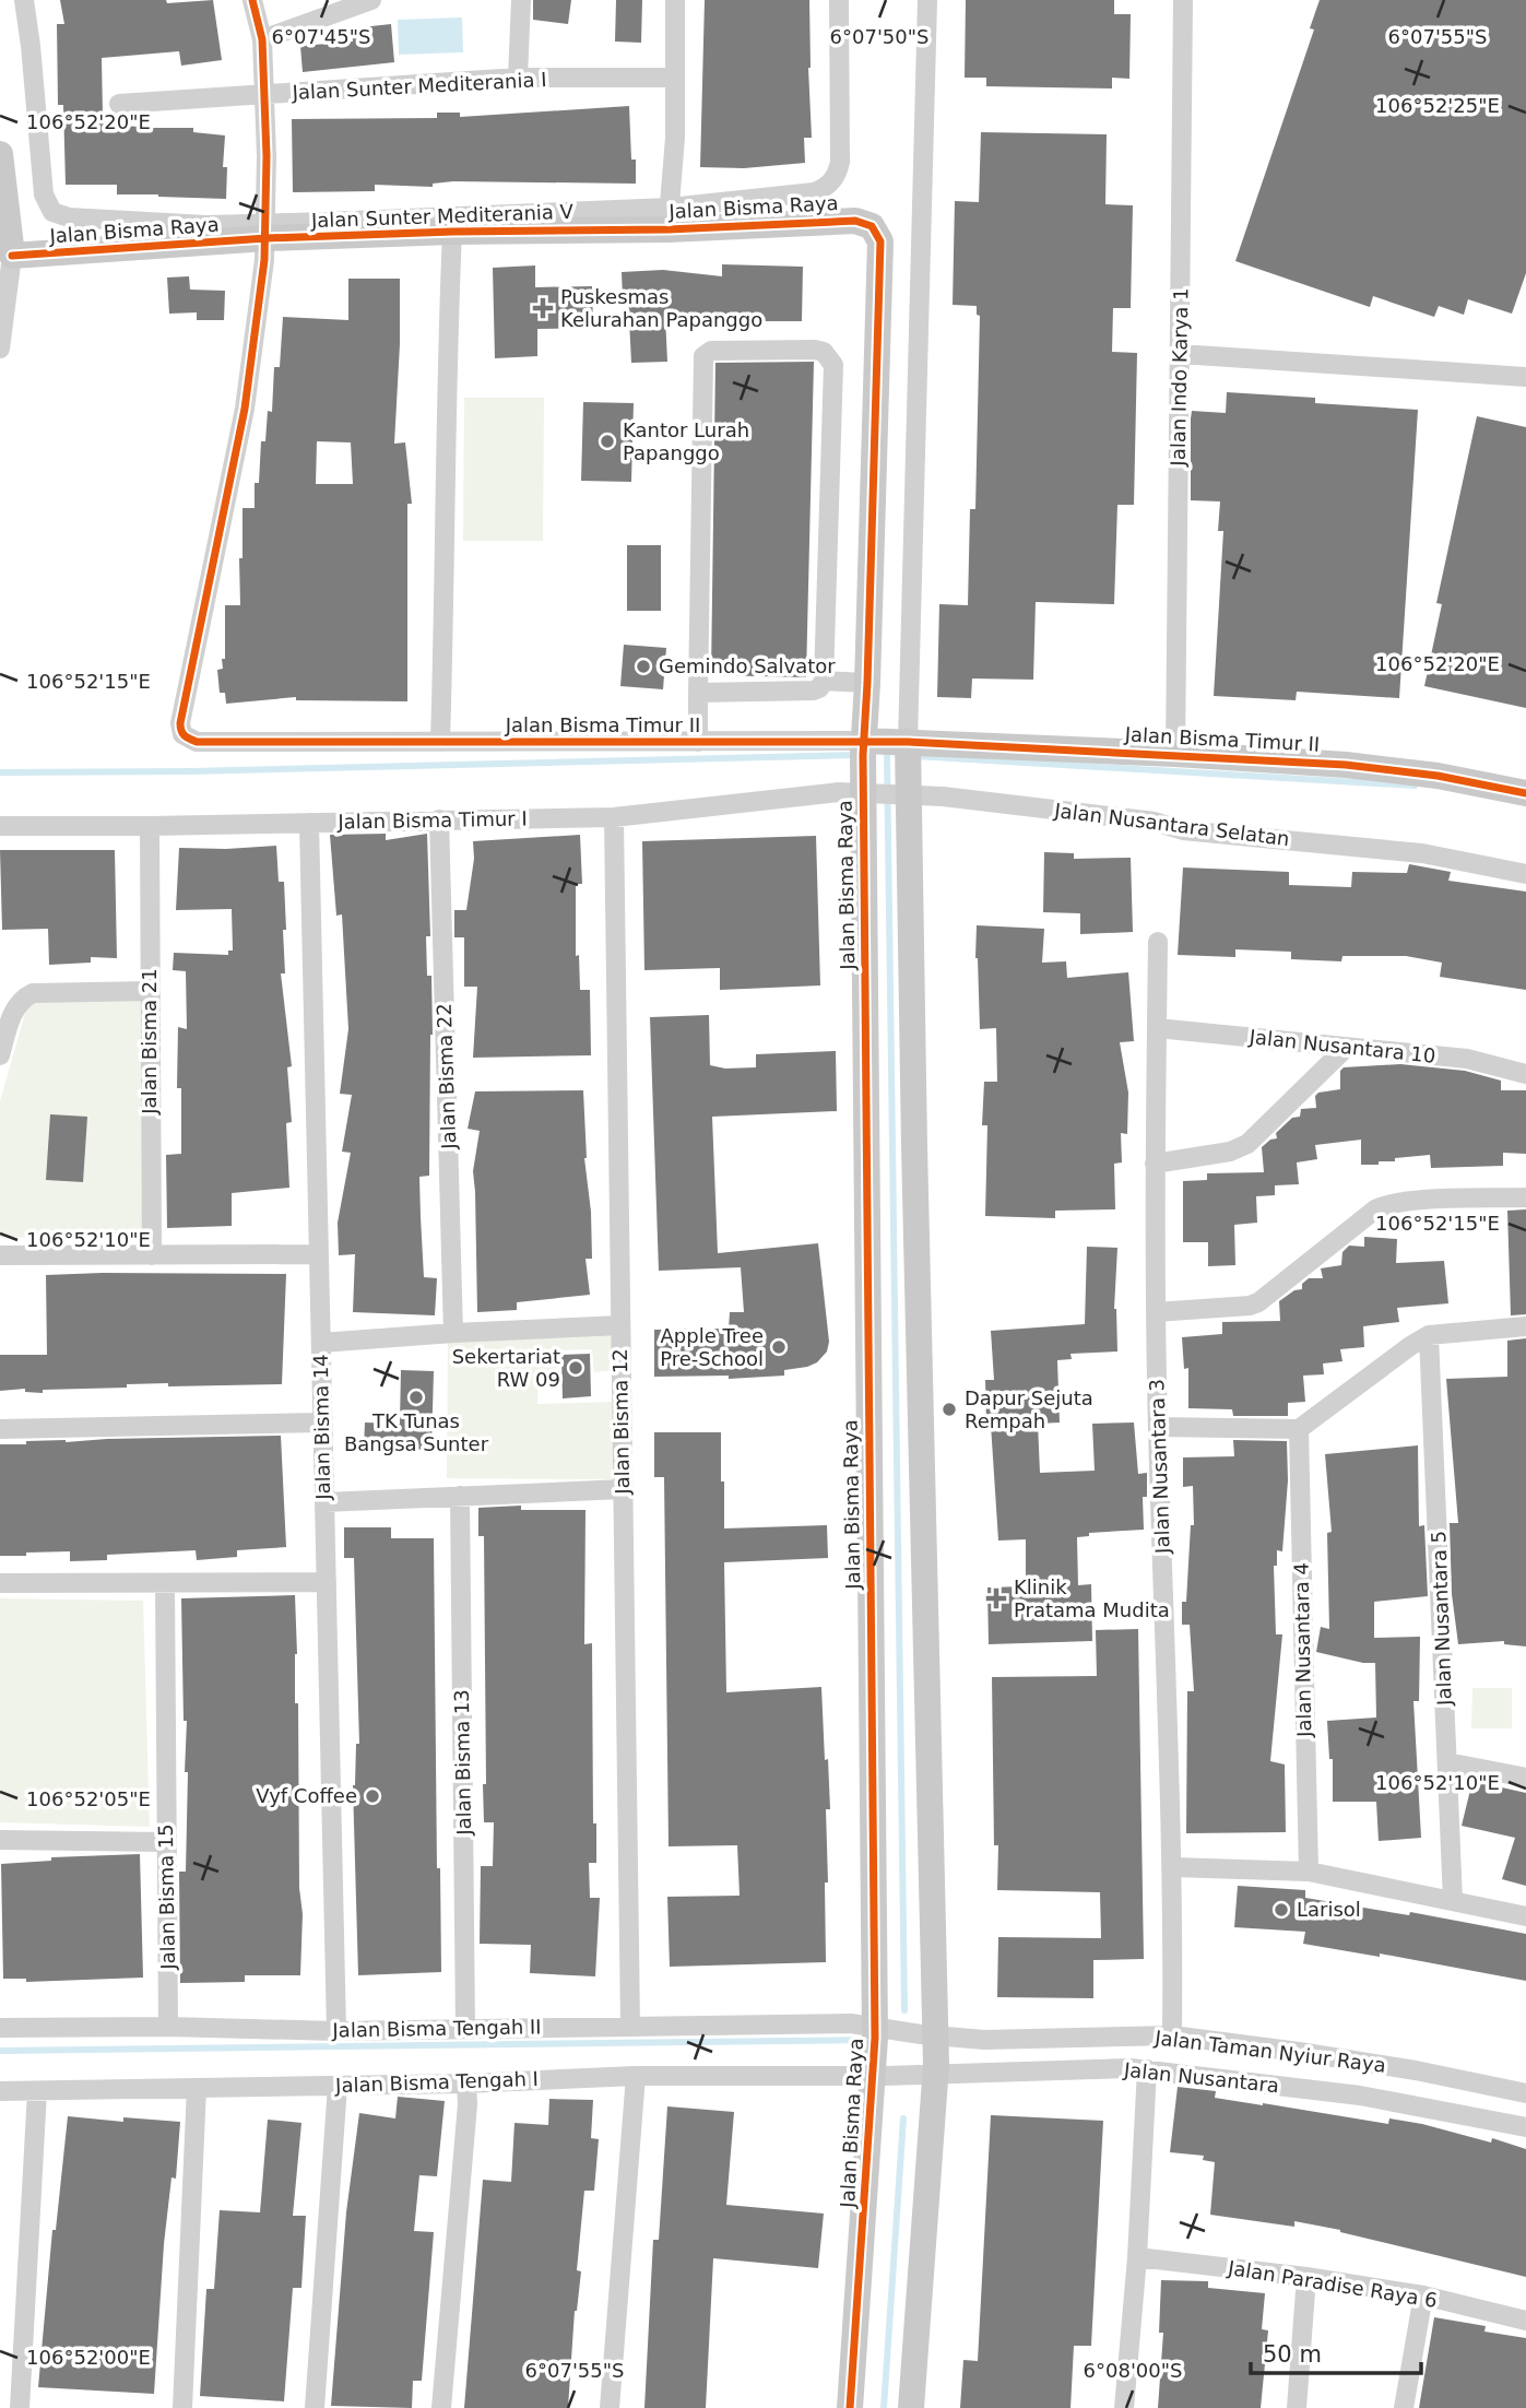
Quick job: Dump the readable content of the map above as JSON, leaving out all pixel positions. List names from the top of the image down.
{
  "streets": {
    "street": [
      "Jalan Sunter Mediterania I",
      "Jalan Bisma Raya",
      "Jalan Sunter Mediterania V",
      "Jalan Indo Karya 1",
      "Jalan Bisma Timur II",
      "Jalan Bisma Timur I",
      "Jalan Nusantara Selatan",
      "Jalan Bisma 21",
      "Jalan Nusantara 10",
      "Jalan Bisma 22",
      "Jalan Bisma 12",
      "Jalan Bisma 14",
      "Jalan Nusantara 3",
      "Jalan Nusantara 5",
      "Jalan Nusantara 4",
      "Jalan Bisma 13",
      "Jalan Bisma 15",
      "Jalan Bisma Tengah II",
      "Jalan Taman Nyiur Raya",
      "Jalan Nusantara",
      "Jalan Bisma Tengah I",
      "Jalan Paradise Raya 6"
    ]
  },
  "crossings": [
    ["Jalan Bisma Raya", "Jalan Sunter Mediterania V"],
    ["Jalan Bisma Raya", "Jalan Bisma Timur II"],
    ["Jalan Bisma Raya", "Jalan Bisma Timur I"],
    ["Jalan Bisma Raya", "Jalan Nusantara Selatan"],
    ["Jalan Bisma Raya", "Jalan Bisma Tengah II"],
    ["Jalan Bisma Raya", "Jalan Taman Nyiur Raya"],
    ["Jalan Bisma Raya", "Jalan Nusantara"],
    ["Jalan Bisma Raya", "Jalan Bisma Tengah I"],
    ["Jalan Sunter Mediterania V", "Jalan Bisma Timur II"],
    ["Jalan Indo Karya 1", "Jalan Bisma Timur II"],
    ["Jalan Bisma Timur I", "Jalan Nusantara Selatan"],
    ["Jalan Bisma Timur I", "Jalan Bisma 21"],
    ["Jalan Bisma Timur I", "Jalan Bisma 22"],
    ["Jalan Bisma Timur I", "Jalan Bisma 12"],
    ["Jalan Bisma Timur I", "Jalan Bisma 14"],
    ["Jalan Nusantara 10", "Jalan Nusantara 3"],
    ["Jalan Bisma 12", "Jalan Bisma Tengah II"],
    ["Jalan Bisma 14", "Jalan Bisma Tengah II"],
    ["Jalan Nusantara 3", "Jalan Taman Nyiur Raya"],
    ["Jalan Bisma 13", "Jalan Bisma Tengah II"],
    ["Jalan Bisma 15", "Jalan Bisma Tengah II"],
    ["Jalan Bisma Tengah II", "Jalan Taman Nyiur Raya"],
    ["Jalan Bisma Tengah II", "Jalan Nusantara"],
    ["Jalan Bisma Tengah II", "Jalan Bisma Tengah I"],
    ["Jalan Taman Nyiur Raya", "Jalan Nusantara"],
    ["Jalan Taman Nyiur Raya", "Jalan Bisma Tengah I"],
    ["Jalan Nusantara", "Jalan Bisma Tengah I"]
  ],
  "places": {
    "health": ["Puskesmas Kelurahan Papanggo", "Klinik Pratama Mudita"],
    "other": [
      "Kantor Lurah Papanggo",
      "Gemindo Salvator",
      "Apple Tree Pre-School",
      "Sekertariat RW 09",
      "TK Tunas Bangsa Sunter",
      "Dapur Sejuta Rempah",
      "Vyf Coffee",
      "Larisol"
    ]
  },
  "scale_bar": "50 m",
  "coordinates": [
    "6°07'45\"S",
    "6°07'50\"S",
    "6°07'55\"S",
    "106°52'25\"E",
    "106°52'20\"E",
    "106°52'15\"E",
    "106°52'10\"E",
    "106°52'05\"E",
    "106°52'00\"E",
    "6°08'00\"S"
  ]
}
